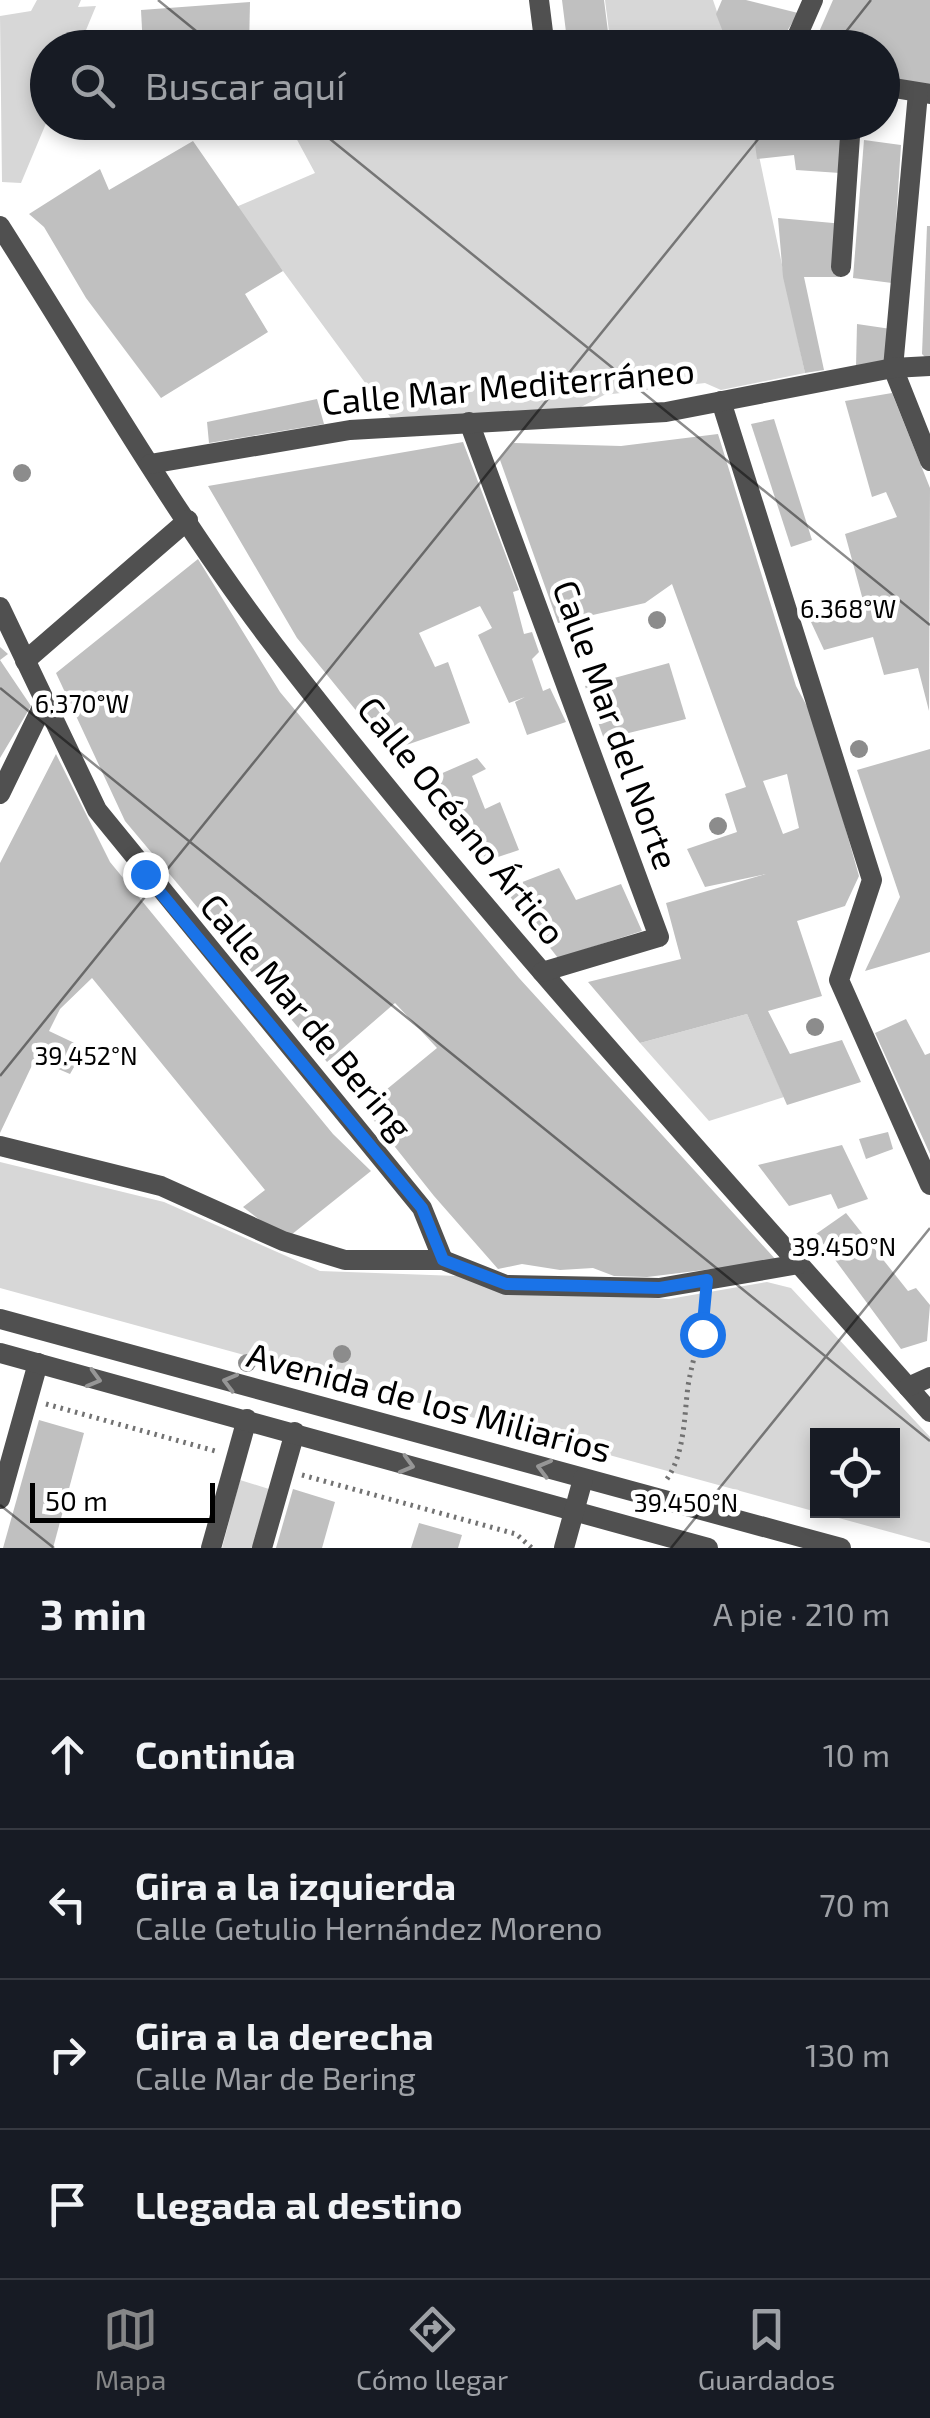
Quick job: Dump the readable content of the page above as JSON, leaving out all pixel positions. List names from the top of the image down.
{
  "streets": {
    "street": [
      "Calle Mar Mediterráneo",
      "Calle Mar del Norte",
      "Calle Océano Ártico",
      "Calle Mar de Bering",
      "Avenida de los Miliarios"
    ]
  },
  "crossings": [
    ["Calle Mar Mediterráneo", "Calle Mar del Norte"],
    ["Calle Mar Mediterráneo", "Calle Océano Ártico"],
    ["Calle Mar del Norte", "Calle Océano Ártico"]
  ],
  "scale_bar": "50 m",
  "page": {
    "search": "Buscar aquí",
    "scale": "50 m",
    "heading": ["3 min", "A pie · 210 m"],
    "list": [
      ["Continúa", "10 m"],
      ["Gira a la izquierda", "Calle Getulio Hernández Moreno", "70 m"],
      ["Gira a la derecha", "Calle Mar de Bering", "130 m"],
      "Llegada al destino"
    ],
    "nav": ["Mapa", "Cómo llegar", "Guardados"]
  },
  "coordinates": [
    "6.368°W",
    "6.370°W",
    "39.452°N",
    "39.450°N"
  ]
}
